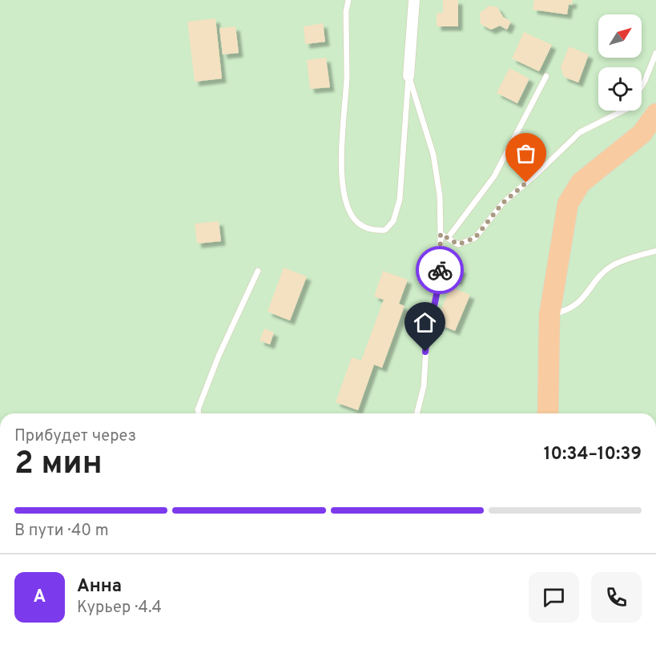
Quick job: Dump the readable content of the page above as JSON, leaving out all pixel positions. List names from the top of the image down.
{
  "north": "top right",
  "page": {
    "heading": ["2 мин", "Прибудет через", "10:34–10:39"],
    "panel": ["Анна", "Курьер · 4.4"],
    "bar": "В пути · 40 m",
    "round": "А"
  }
}
